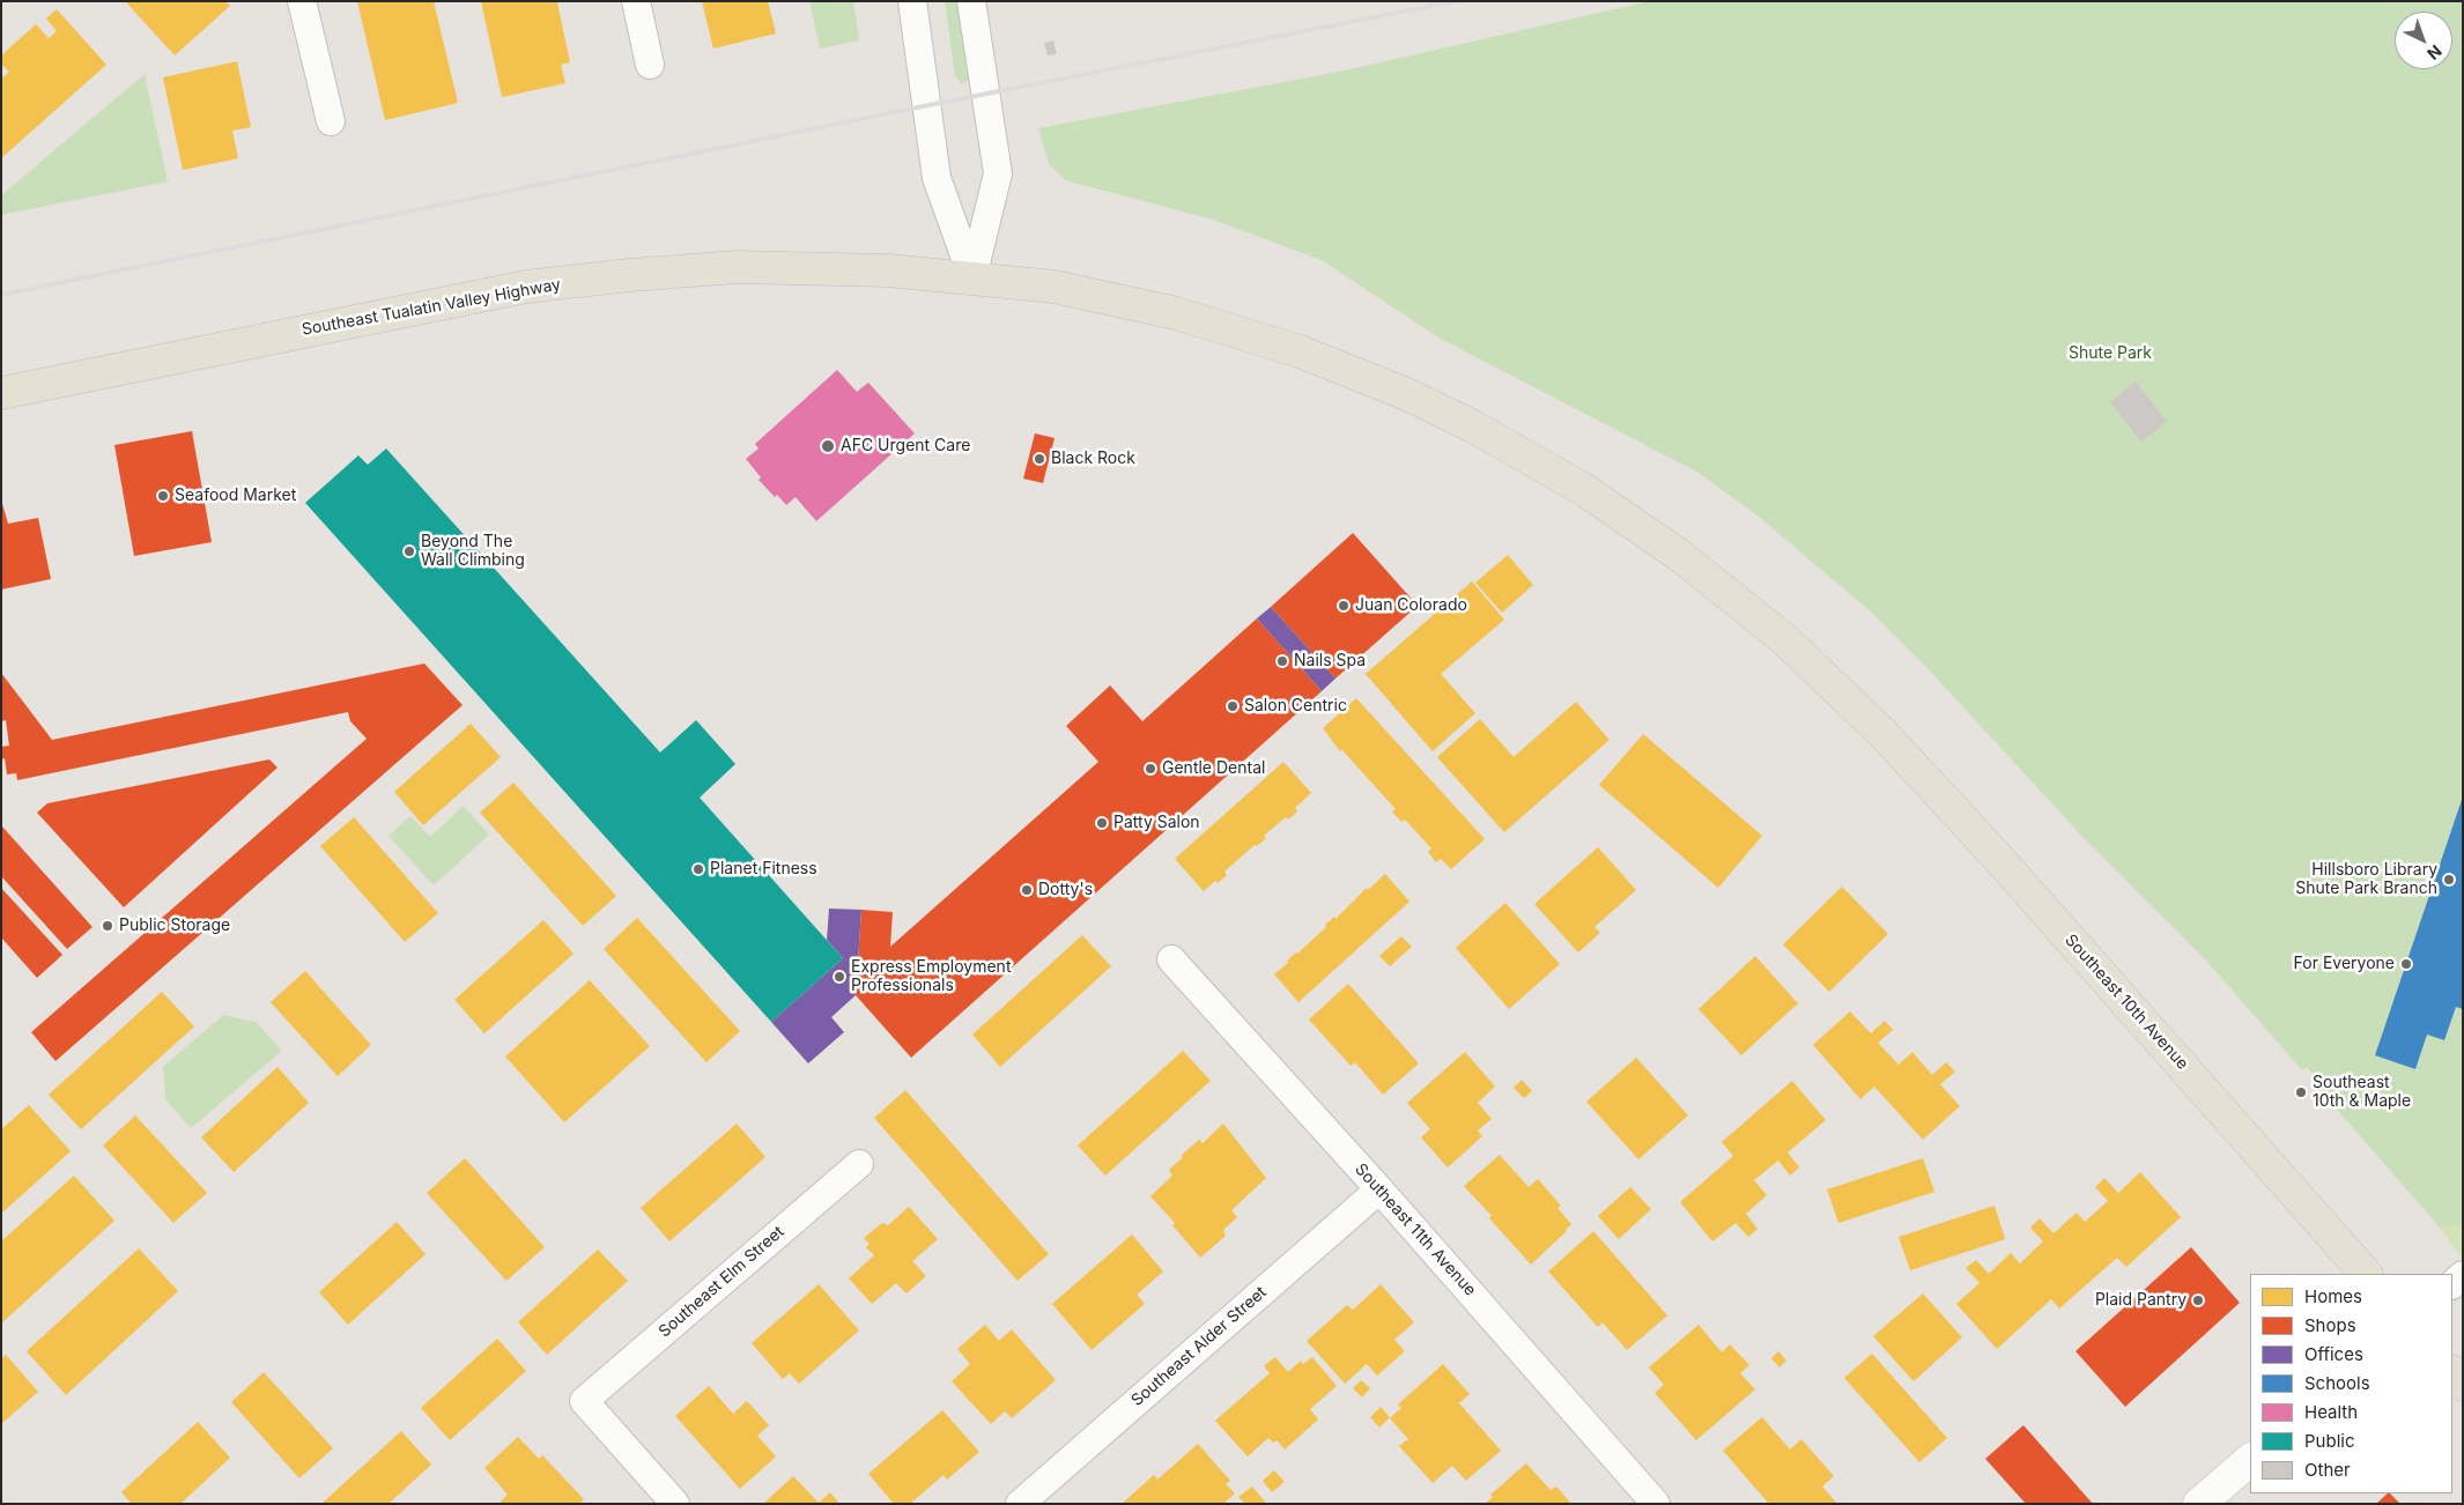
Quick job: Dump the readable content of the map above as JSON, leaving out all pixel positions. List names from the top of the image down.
{
  "streets": {
    "main road": ["Southeast Tualatin Valley Highway", "Southeast 10th Avenue"],
    "street": ["Southeast 11th Avenue", "Southeast Elm Street", "Southeast Alder Street"]
  },
  "crossings": [
    ["Southeast Tualatin Valley Highway", "Southeast 10th Avenue"],
    ["Southeast 11th Avenue", "Southeast Alder Street"]
  ],
  "parks": ["Shute Park"],
  "places": [
    "AFC Urgent Care",
    "Black Rock",
    "Seafood Market",
    "Beyond The Wall Climbing",
    "Juan Colorado",
    "Nails Spa",
    "Salon Centric",
    "Gentle Dental",
    "Patty Salon",
    "Planet Fitness",
    "Hillsboro Library Shute Park Branch",
    "Dotty's",
    "Public Storage",
    "For Everyone",
    "Express Employment Professionals",
    "Southeast 10th & Maple",
    "Plaid Pantry"
  ],
  "legend": [
    "Homes",
    "Shops",
    "Offices",
    "Schools",
    "Health",
    "Public",
    "Other"
  ],
  "north": "bottom right"
}
